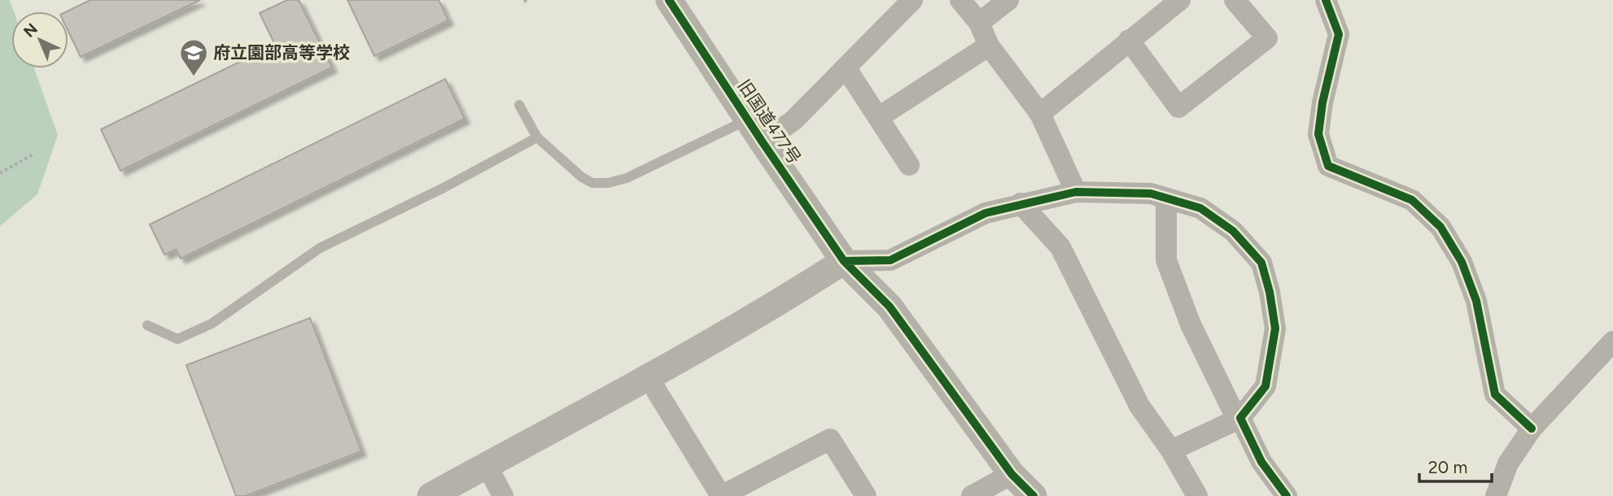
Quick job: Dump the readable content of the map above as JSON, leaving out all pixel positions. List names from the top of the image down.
{
  "streets": {
    "street": ["旧国道477号"]
  },
  "places": {
    "school or university": ["府立園部高等学校"]
  },
  "scale_bar": "20 m",
  "north": "top left"
}
